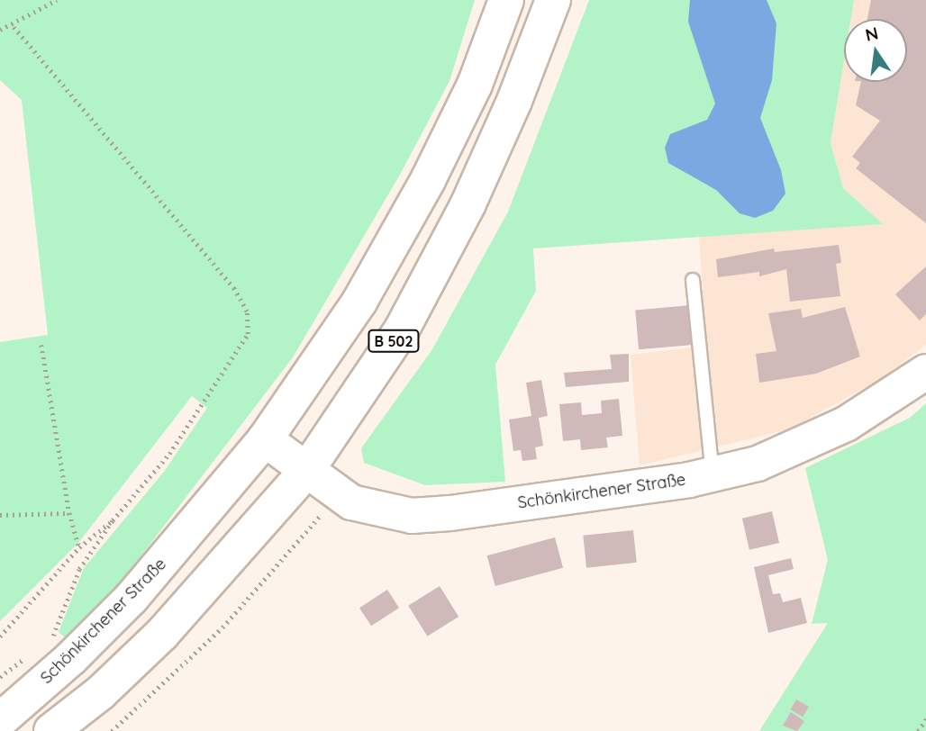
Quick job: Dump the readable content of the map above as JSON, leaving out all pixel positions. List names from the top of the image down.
{
  "streets": {
    "main road": ["B 502", "Schönkirchener Straße"]
  },
  "crossings": [
    ["B 502", "Schönkirchener Straße"]
  ],
  "north": "top"
}
